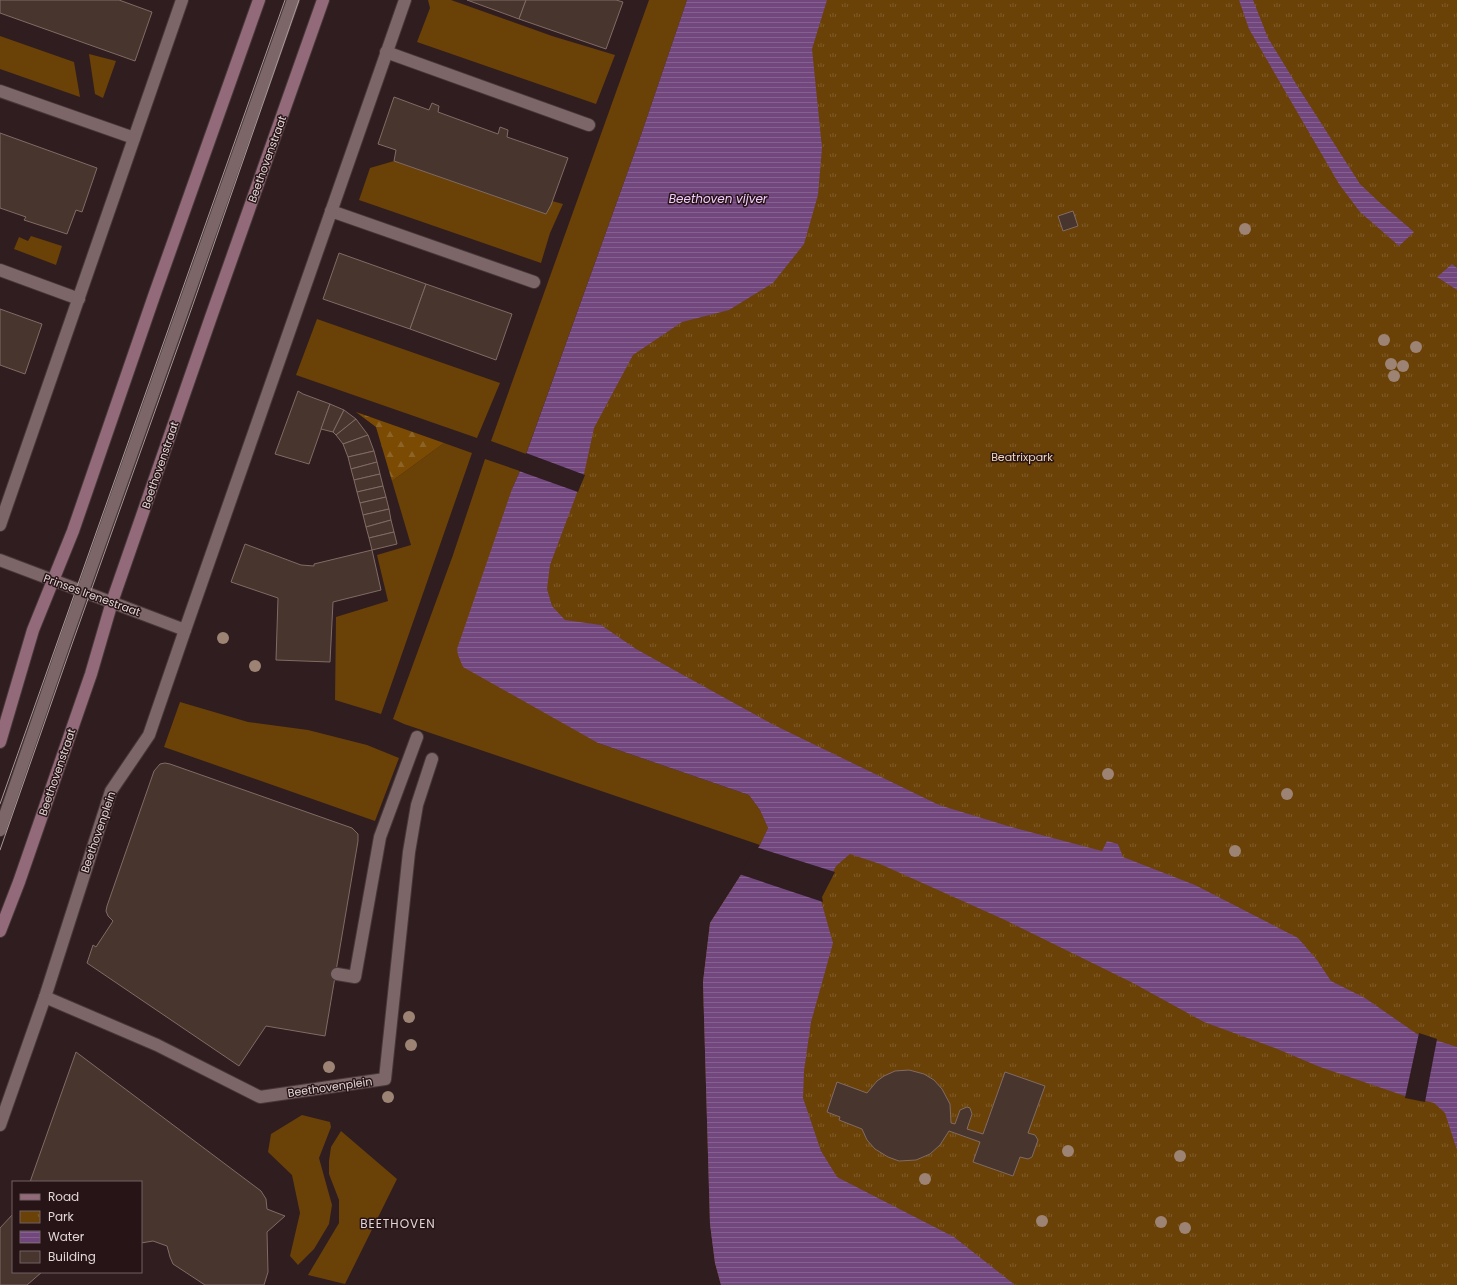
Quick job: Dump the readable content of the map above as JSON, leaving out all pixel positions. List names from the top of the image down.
{
  "streets": {
    "main road": ["Beethovenstraat"],
    "street": ["Prinses Irenestraat", "Beethovenplein"]
  },
  "crossings": [
    ["Beethovenstraat", "Prinses Irenestraat"],
    ["Prinses Irenestraat", "Beethovenplein"]
  ],
  "districts": ["BEETHOVEN"],
  "water": ["Beethoven vijver"],
  "parks": ["Beatrixpark"],
  "legend": [
    "Road",
    "Park",
    "Water",
    "Building"
  ]
}
